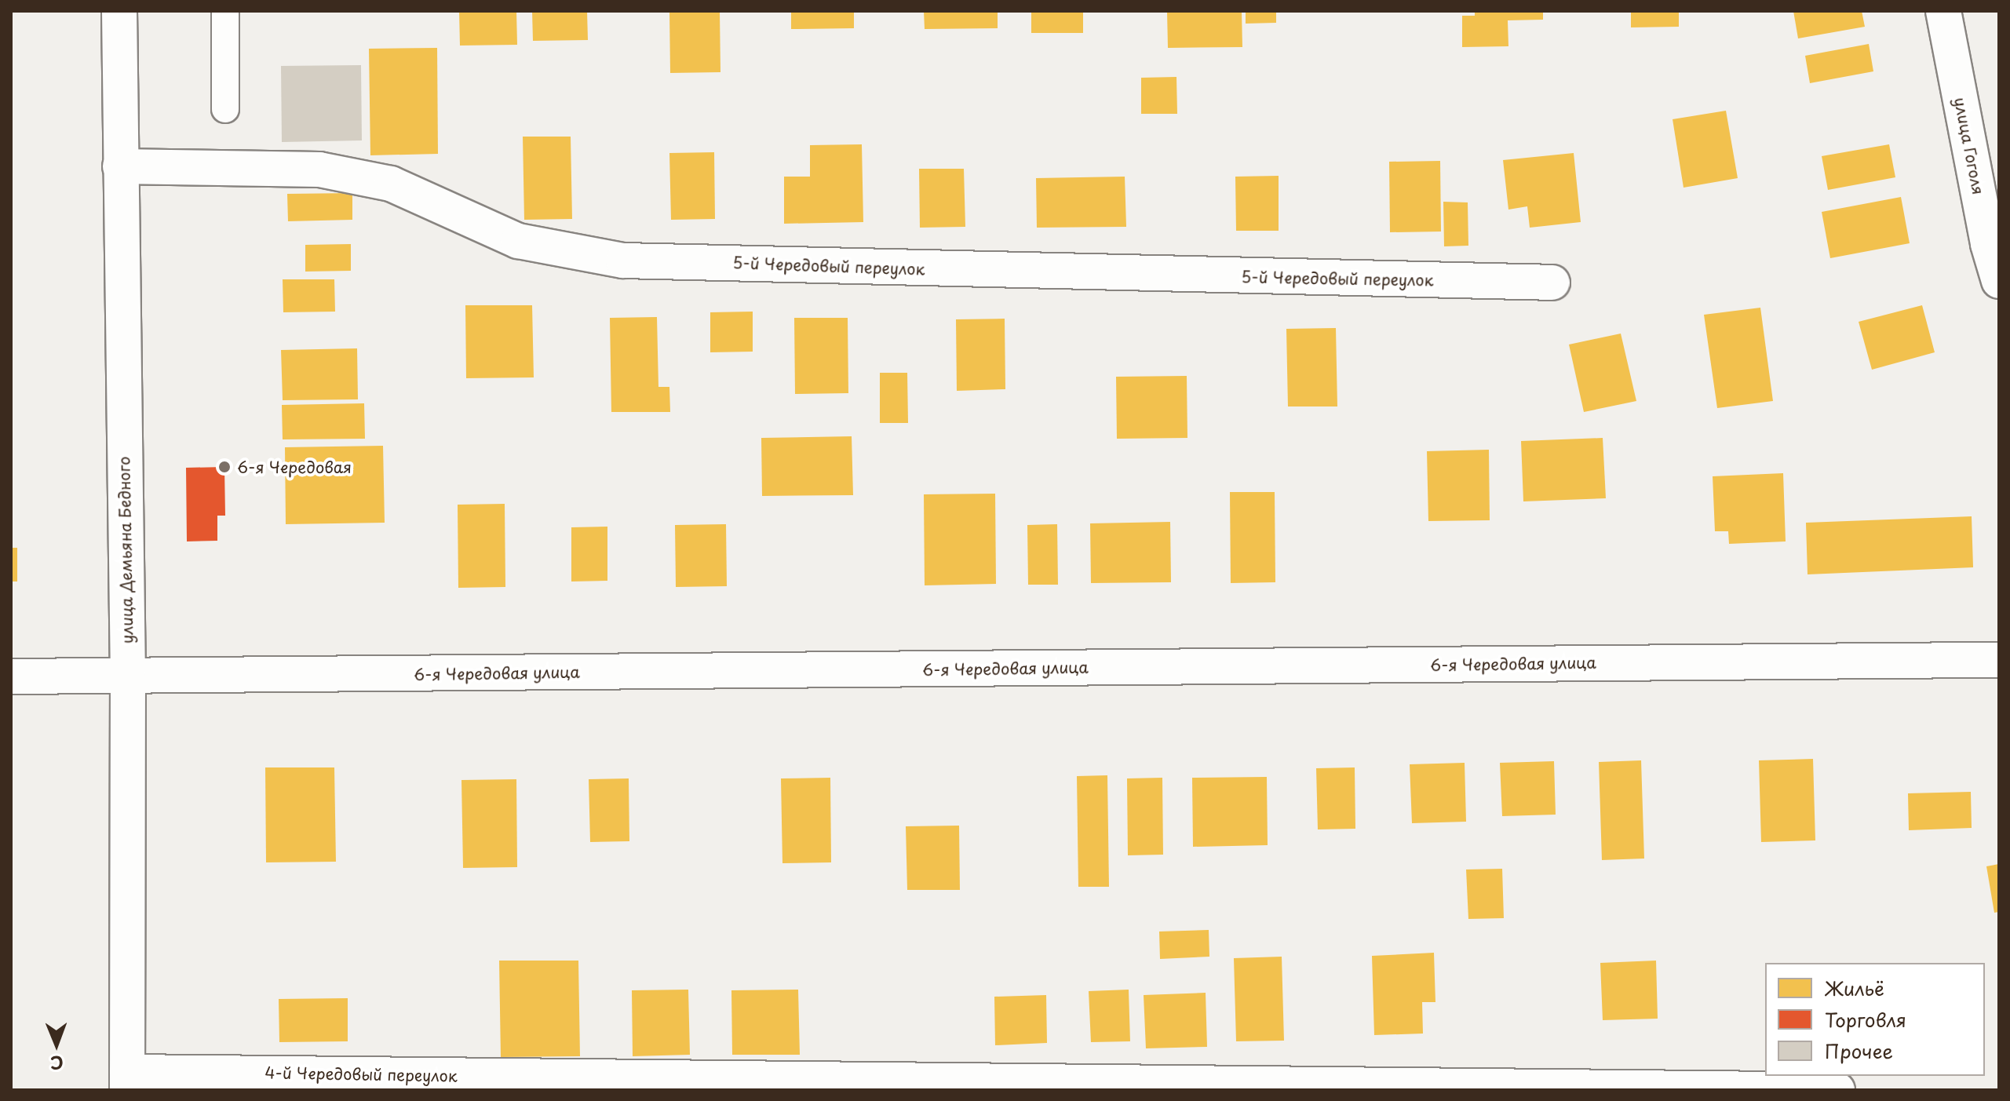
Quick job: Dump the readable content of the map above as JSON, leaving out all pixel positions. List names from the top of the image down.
{
  "streets": {
    "street": [
      "улица Гоголя",
      "5-й Чередовый переулок",
      "улица Демьяна Бедного",
      "6-я Чередовая улица",
      "4-й Чередовый переулок"
    ]
  },
  "crossings": [
    ["5-й Чередовый переулок", "улица Демьяна Бедного"],
    ["улица Демьяна Бедного", "6-я Чередовая улица"],
    ["улица Демьяна Бедного", "4-й Чередовый переулок"]
  ],
  "places": ["6-я Чередовая"],
  "legend": ["Жильё", "Торговля", "Прочее"],
  "north": "bottom"
}
